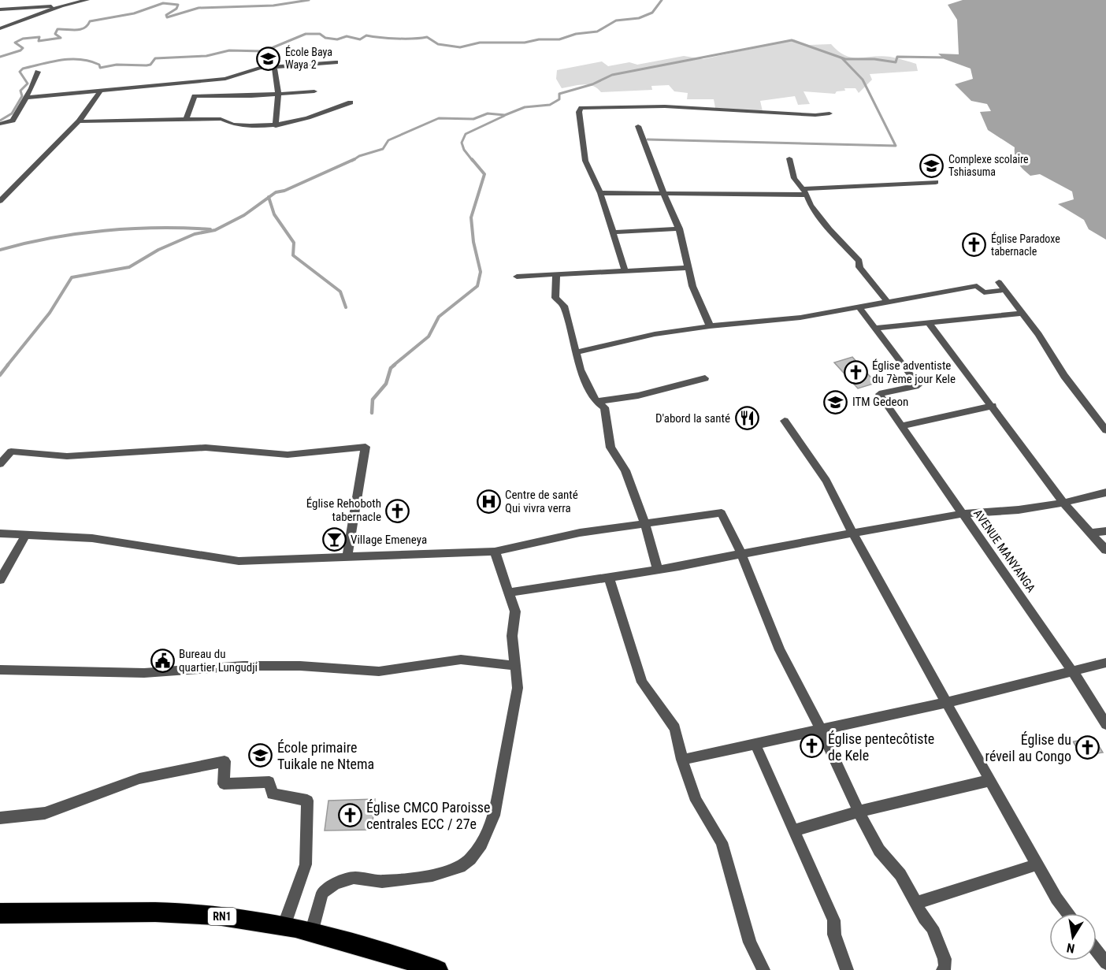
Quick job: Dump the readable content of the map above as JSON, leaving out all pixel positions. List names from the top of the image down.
{
  "streets": {
    "highway": ["RN1"],
    "street": ["AVENUE MANYANGA"]
  },
  "places": {
    "school or university": [
      "École Baya Waya 2",
      "Complexe scolaire Tshiasuma",
      "ITM Gedeon",
      "École primaire Tuikale ne Ntema"
    ],
    "church": [
      "Église Paradoxe tabernacle",
      "Église adventiste du 7ème jour Kele",
      "Église Rehoboth tabernacle",
      "Église pentecôtiste de Kele",
      "Église du réveil au Congo",
      "Église CMCO Paroisse centrales ECC / 27e"
    ],
    "restaurant": ["D'abord la santé"],
    "hospital": ["Centre de santé Qui vivra verra"],
    "bar": ["Village Emeneya"],
    "public building": ["Bureau du quartier Lungudji"]
  },
  "north": "bottom"
}
